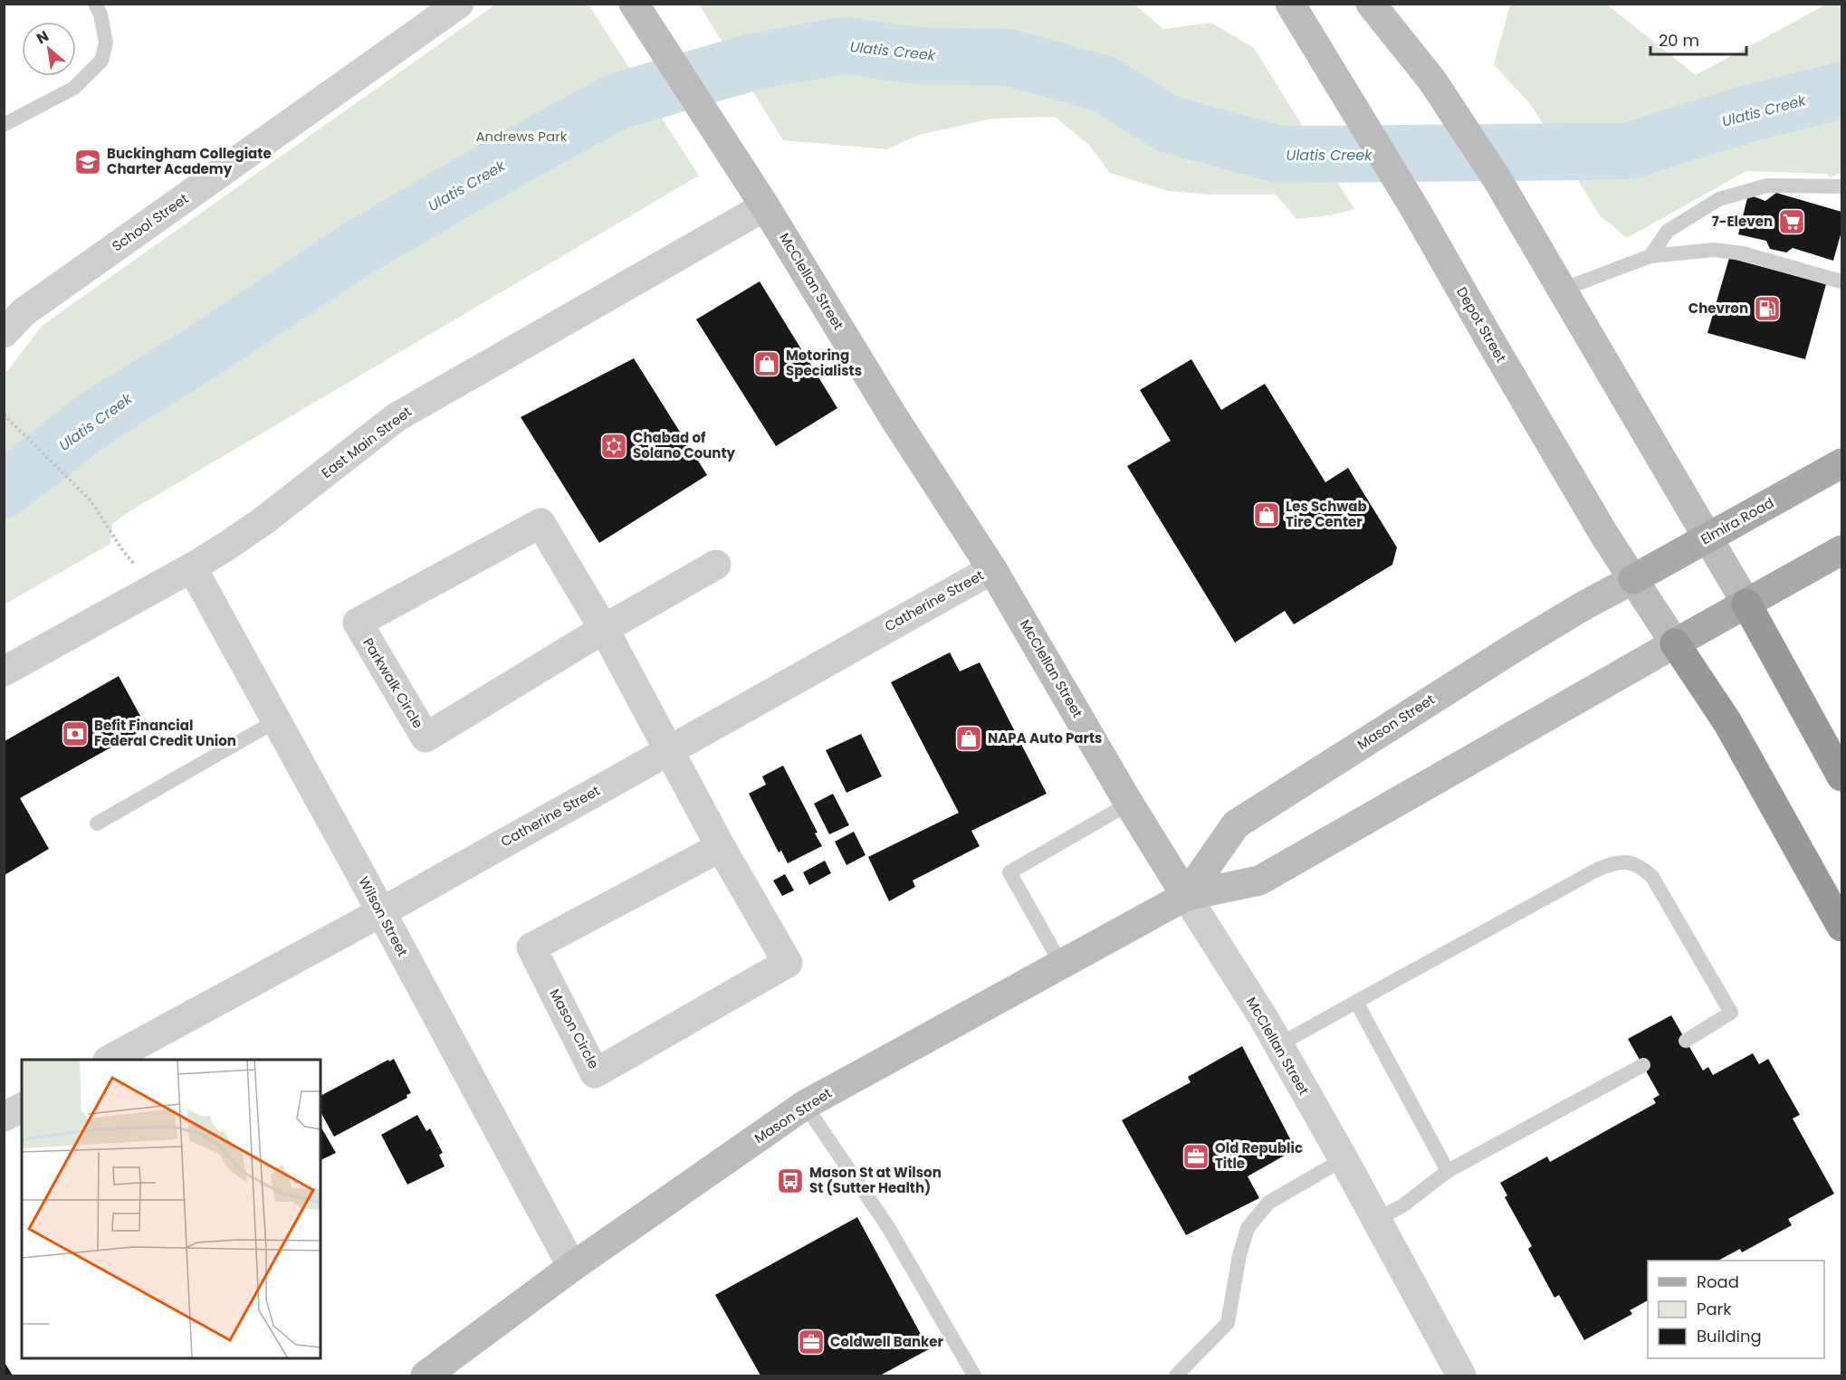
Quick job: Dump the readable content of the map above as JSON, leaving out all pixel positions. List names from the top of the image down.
{
  "streets": {
    "main road": [
      "McClellan Street",
      "Depot Street",
      "Elmira Road",
      "Mason Street"
    ],
    "street": [
      "School Street",
      "East Main Street",
      "Catherine Street",
      "Parkwalk Circle",
      "Wilson Street",
      "Mason Circle"
    ]
  },
  "crossings": [
    ["McClellan Street", "East Main Street"],
    ["McClellan Street", "Catherine Street"],
    ["McClellan Street", "Mason Street"],
    ["Depot Street", "Elmira Road"],
    ["Depot Street", "Mason Street"],
    ["East Main Street", "Wilson Street"],
    ["Elmira Road", "Mason Street"],
    ["Catherine Street", "Parkwalk Circle"],
    ["Catherine Street", "Wilson Street"],
    ["Catherine Street", "Mason Circle"],
    ["Parkwalk Circle", "Mason Circle"],
    ["Mason Street", "Wilson Street"]
  ],
  "water": ["Ulatis Creek"],
  "parks": ["Andrews Park"],
  "places": {
    "school or university": ["Buckingham Collegiate Charter Academy"],
    "supermarket": ["7-Eleven"],
    "fuel station": ["Chevron"],
    "shop": ["Motoring Specialists", "Les Schwab Tire Center", "NAPA Auto Parts"],
    "synagogue": ["Chabad of Solano County"],
    "bank": ["Befit Financial Federal Credit Union"],
    "office": ["Old Republic Title", "Coldwell Banker"],
    "bus stop": ["Mason St at Wilson St (Sutter Health)"]
  },
  "legend": ["Road", "Park", "Building"],
  "scale_bar": "20 m",
  "north": "top left"
}
